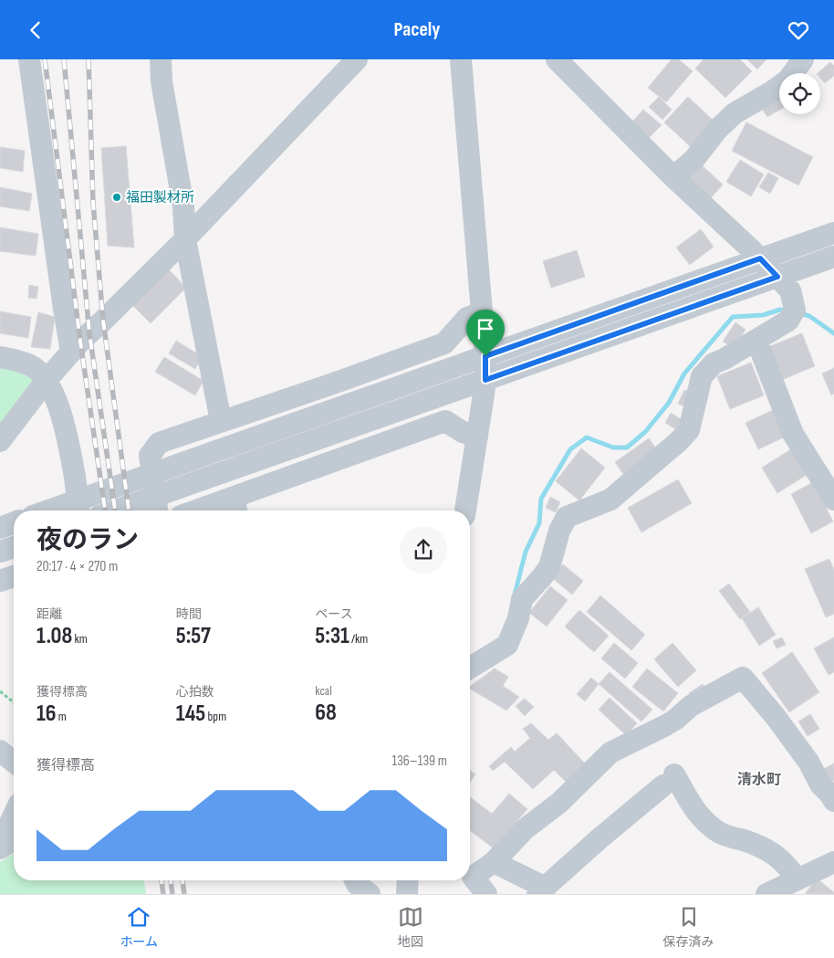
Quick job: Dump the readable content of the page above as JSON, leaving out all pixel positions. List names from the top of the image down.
{
  "districts": ["清水町"],
  "places": ["福田製材所"],
  "page": {
    "header": "Pacely",
    "heading": ["夜のラン", "20:17 · 4 × 270 m"],
    "stats": [
      ["距離", "1.08 km"],
      ["時間", "5:57"],
      ["ペース", "5:31 /km"],
      ["獲得標高", "16 m"],
      ["心拍数", "145 bpm"],
      ["kcal", "68"]
    ],
    "chart": ["獲得標高", "136–139 m"],
    "tabs": ["ホーム", "地図", "保存済み"]
  }
}
